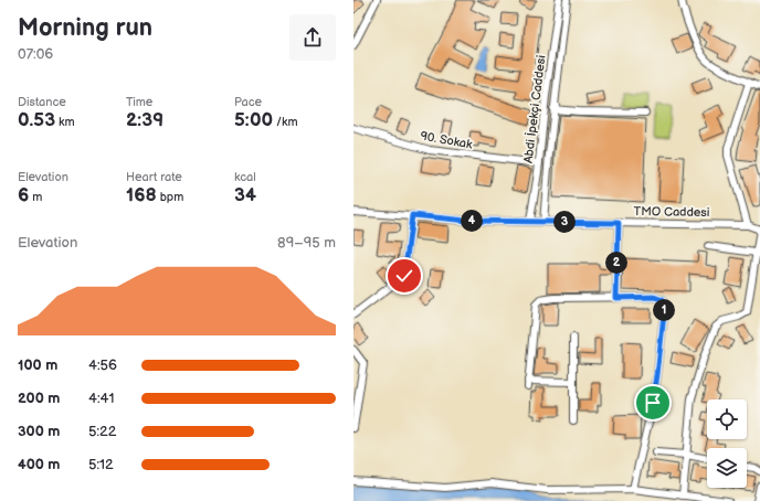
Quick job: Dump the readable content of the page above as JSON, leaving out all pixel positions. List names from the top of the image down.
{
  "streets": {
    "street": ["Abdi İpekçi Caddesi", "90. Sokak", "TMO Caddesi"]
  },
  "crossings": [
    ["Abdi İpekçi Caddesi", "90. Sokak"],
    ["Abdi İpekçi Caddesi", "TMO Caddesi"]
  ],
  "page": {
    "heading": ["Morning run", "07:06"],
    "stats": [
      ["Distance", "0.53 km"],
      ["Time", "2:39"],
      ["Pace", "5:00 /km"],
      ["Elevation", "6 m"],
      ["Heart rate", "168 bpm"],
      ["kcal", "34"]
    ],
    "pins": [
      "4",
      "3",
      "2",
      "1"
    ],
    "chart": ["Elevation", "89–95 m"],
    "list": [
      {
        "name": "100 m",
        "note": "4:56"
      },
      {
        "name": "200 m",
        "note": "4:41"
      },
      {
        "name": "300 m",
        "note": "5:22"
      },
      {
        "name": "400 m",
        "note": "5:12"
      }
    ]
  }
}
